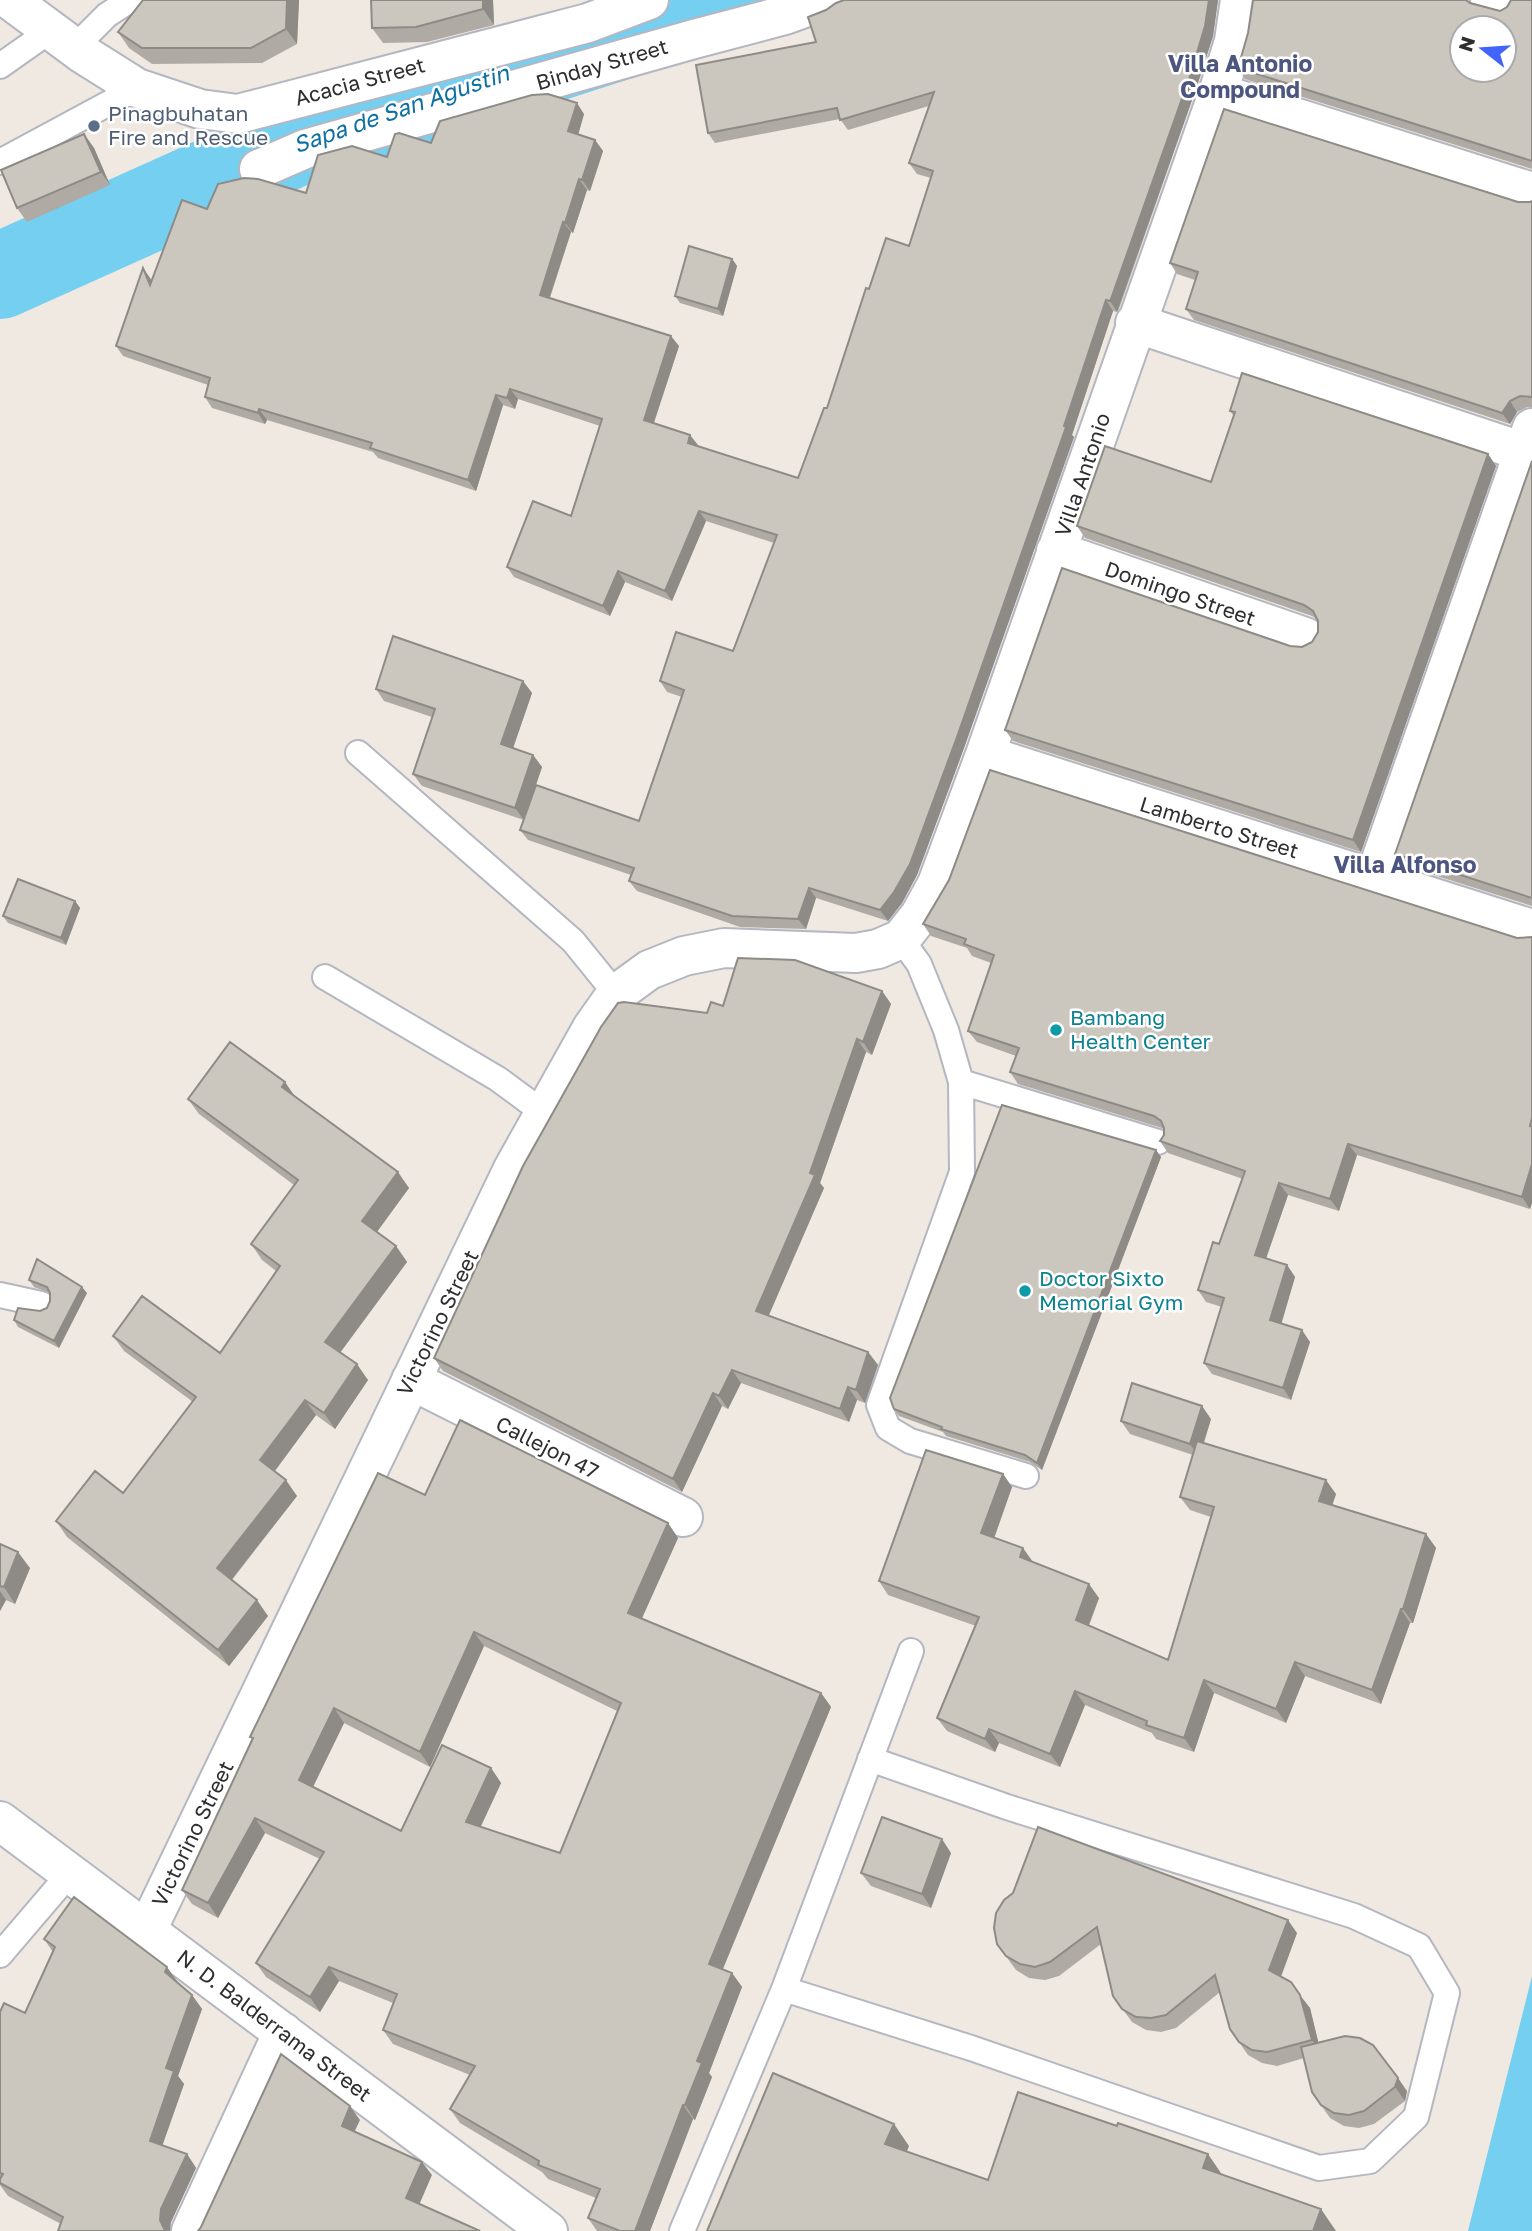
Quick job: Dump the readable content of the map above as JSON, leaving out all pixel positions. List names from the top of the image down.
{
  "streets": {
    "street": [
      "Binday Street",
      "Acacia Street",
      "Villa Antonio",
      "Domingo Street",
      "Lamberto Street",
      "Victorino Street",
      "Callejon 47",
      "N. D. Balderrama Street"
    ]
  },
  "crossings": [
    ["Villa Antonio", "Domingo Street"],
    ["Villa Antonio", "Lamberto Street"],
    ["Villa Antonio", "Victorino Street"],
    ["Victorino Street", "Callejon 47"],
    ["Victorino Street", "N. D. Balderrama Street"]
  ],
  "districts": ["Villa Antonio Compound", "Villa Alfonso"],
  "water": ["Sapa de San Agustin"],
  "places": ["Pinagbuhatan Fire and Rescue", "Bambang Health Center", "Doctor Sixto Memorial Gym"],
  "north": "left"
}
